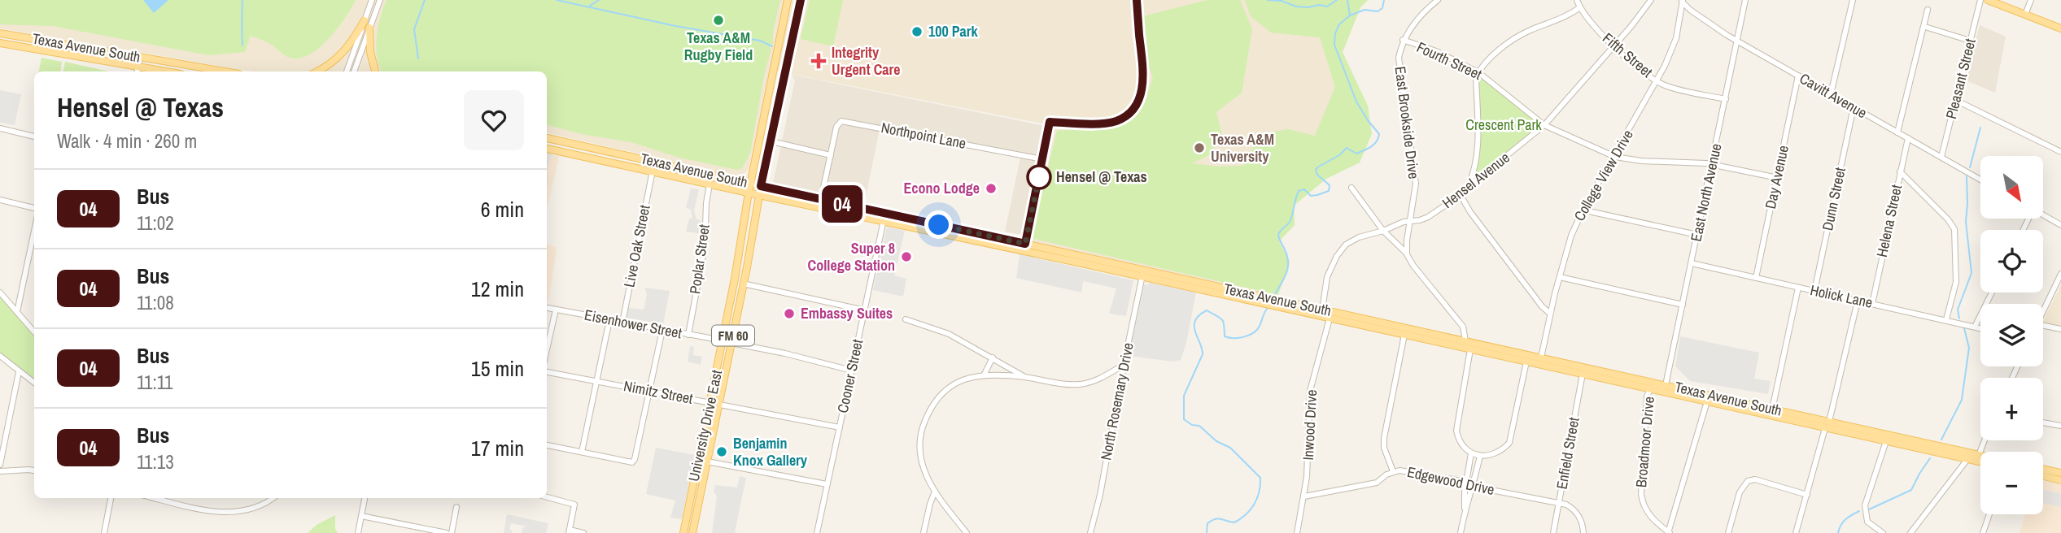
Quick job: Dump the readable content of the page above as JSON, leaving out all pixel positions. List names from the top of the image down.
{
  "streets": {
    "main road": ["Texas Avenue South", "FM 60", "University Drive East"],
    "street": [
      "Fifth Street",
      "Fourth Street",
      "Pleasant Street",
      "Cavitt Avenue",
      "East Brookside Drive",
      "Northpoint Lane",
      "College View Drive",
      "Day Avenue",
      "Hensel Avenue",
      "East North Avenue",
      "Dunn Street",
      "Helena Street",
      "Live Oak Street",
      "Poplar Street",
      "Holick Lane",
      "Eisenhower Street",
      "Cooner Street",
      "Nimitz Street",
      "North Rosemary Drive",
      "Inwood Drive",
      "Broadmoor Drive",
      "Enfield Street",
      "Edgewood Drive"
    ]
  },
  "crossings": [
    ["Texas Avenue South", "College View Drive"],
    ["Texas Avenue South", "Hensel Avenue"],
    ["Texas Avenue South", "East North Avenue"],
    ["Texas Avenue South", "Live Oak Street"],
    ["Texas Avenue South", "Poplar Street"],
    ["Texas Avenue South", "FM 60"],
    ["Texas Avenue South", "Cooner Street"],
    ["Texas Avenue South", "North Rosemary Drive"],
    ["Texas Avenue South", "Inwood Drive"],
    ["Texas Avenue South", "University Drive East"],
    ["Texas Avenue South", "Broadmoor Drive"],
    ["Texas Avenue South", "Enfield Street"],
    ["Fifth Street", "College View Drive"],
    ["Fifth Street", "Hensel Avenue"],
    ["Fifth Street", "East North Avenue"],
    ["Fourth Street", "East Brookside Drive"],
    ["Fourth Street", "College View Drive"],
    ["Fourth Street", "Day Avenue"],
    ["Fourth Street", "Hensel Avenue"],
    ["Fourth Street", "East North Avenue"],
    ["Pleasant Street", "Cavitt Avenue"],
    ["Cavitt Avenue", "College View Drive"],
    ["Cavitt Avenue", "Day Avenue"],
    ["Cavitt Avenue", "East North Avenue"],
    ["Cavitt Avenue", "Dunn Street"],
    ["Cavitt Avenue", "Helena Street"],
    ["East Brookside Drive", "Hensel Avenue"],
    ["Day Avenue", "Holick Lane"],
    ["East North Avenue", "Holick Lane"],
    ["East North Avenue", "Broadmoor Drive"],
    ["Dunn Street", "Holick Lane"],
    ["Helena Street", "Holick Lane"],
    ["Live Oak Street", "Eisenhower Street"],
    ["Poplar Street", "Eisenhower Street"],
    ["Eisenhower Street", "University Drive East"],
    ["FM 60", "University Drive East"],
    ["Cooner Street", "Nimitz Street"],
    ["Nimitz Street", "University Drive East"],
    ["Inwood Drive", "Edgewood Drive"],
    ["Enfield Street", "Edgewood Drive"]
  ],
  "parks": ["Crescent Park"],
  "places": {
    "other": [
      "Texas A&M Rugby Field",
      "100 Park",
      "Texas A&M University",
      "Hensel @ Texas",
      "Econo Lodge",
      "Super 8 College Station",
      "Embassy Suites",
      "Benjamin Knox Gallery"
    ],
    "health": ["Integrity Urgent Care"]
  },
  "lines": ["bus line 04"],
  "north": "bottom right",
  "page": {
    "on_map": "04",
    "heading": ["Hensel @ Texas", "Walk · 4 min · 260 m"],
    "map_buttons": ["+", "−"],
    "list": [
      {
        "mark": "04",
        "name": "Bus",
        "note": "11:02",
        "value": "6 min"
      },
      {
        "mark": "04",
        "name": "Bus",
        "note": "11:08",
        "value": "12 min"
      },
      {
        "mark": "04",
        "name": "Bus",
        "note": "11:11",
        "value": "15 min"
      },
      {
        "mark": "04",
        "name": "Bus",
        "note": "11:13",
        "value": "17 min"
      }
    ]
  }
}
